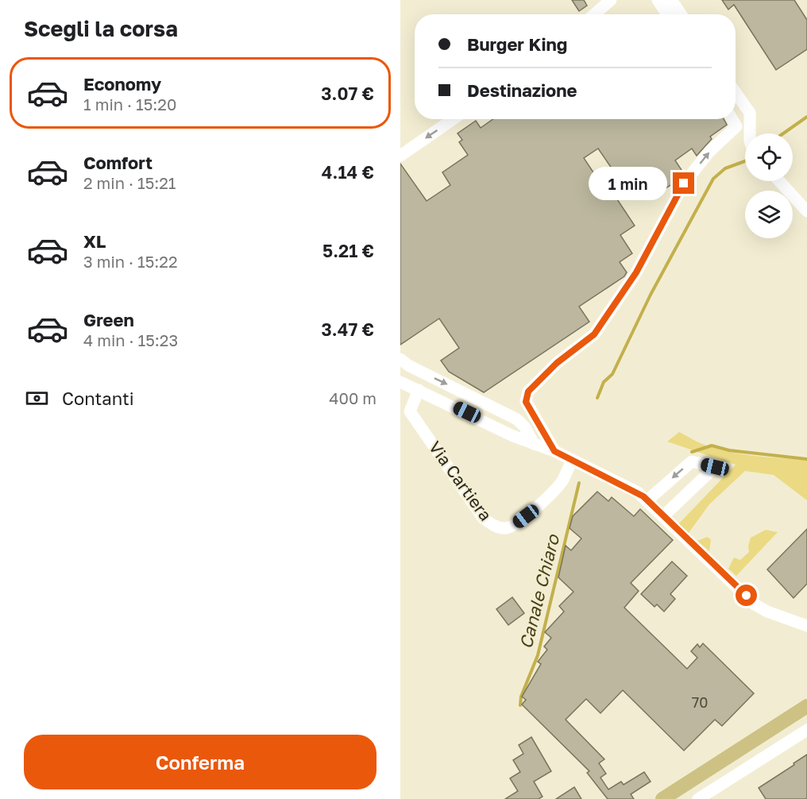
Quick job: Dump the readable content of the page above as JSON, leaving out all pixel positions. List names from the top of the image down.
{
  "streets": {
    "street": ["Via Cartiera"]
  },
  "water": ["Canale Chiaro"],
  "house_numbers": ["70"],
  "page": {
    "heading": "Scegli la corsa",
    "banner": ["Burger King", "Destinazione"],
    "list": [
      {
        "name": "Economy",
        "note": "1 min · 15:20",
        "value": "3.07 €"
      },
      {
        "name": "Comfort",
        "note": "2 min · 15:21",
        "value": "4.14 €"
      },
      {
        "name": "XL",
        "note": "3 min · 15:22",
        "value": "5.21 €"
      },
      {
        "name": "Green",
        "note": "4 min · 15:23",
        "value": "3.47 €"
      }
    ],
    "bubble": "1 min",
    "pay": ["Contanti", "400 m"],
    "buttons": "Conferma"
  }
}
